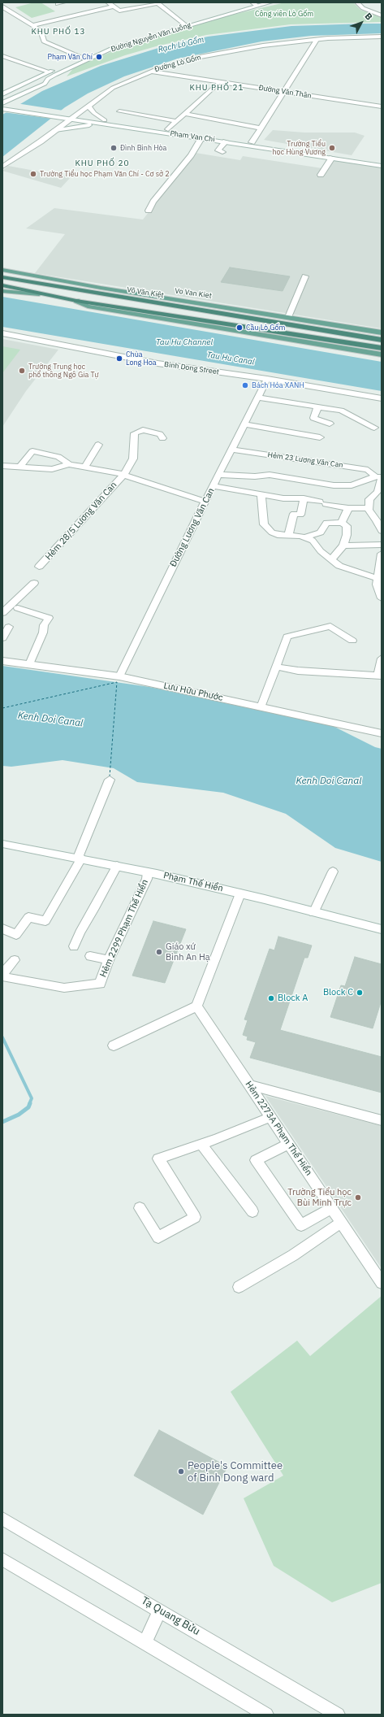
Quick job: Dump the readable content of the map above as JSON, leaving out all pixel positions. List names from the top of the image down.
{
  "streets": {
    "highway": ["Võ Văn Kiệt"],
    "main road": ["Vo Van Kiet"],
    "street": [
      "Đường Nguyễn Văn Luông",
      "Đường Lò Gốm",
      "Đường Văn Thân",
      "Pham Van Chi",
      "Binh Dong Street",
      "Hẻm 23 Lương Văn Can",
      "Hẻm 28/5 Lương Văn Can",
      "Đường Lương Văn Can",
      "Lưu Hữu Phước",
      "Phạm Thế Hiển",
      "Hẻm 2299 Phạm Thế Hiển",
      "Hẻm 2273A Phạm Thế Hiển",
      "Tạ Quang Bửu"
    ]
  },
  "crossings": [
    ["Đường Lò Gốm", "Đường Văn Thân"],
    ["Đường Lò Gốm", "Pham Van Chi"],
    ["Binh Dong Street", "Đường Lương Văn Can"],
    ["Hẻm 23 Lương Văn Can", "Đường Lương Văn Can"],
    ["Đường Lương Văn Can", "Lưu Hữu Phước"],
    ["Phạm Thế Hiển", "Hẻm 2299 Phạm Thế Hiển"]
  ],
  "districts": ["KHU PHỐ 13", "KHU PHỐ 21", "KHU PHỐ 20"],
  "water": [
    "Rạch Lò Gốm",
    "Tau Hu Channel",
    "Tau Hu Canal",
    "Kenh Doi Canal"
  ],
  "parks": ["Công viên Lò Gốm"],
  "places": [
    "Phạm Văn Chí",
    "Đình Bình Hòa",
    "Trường Tiểu học Hùng Vương",
    "Trường Tiểu học Phạm Văn Chí - Cơ sở 2",
    "Cầu Lò Gốm",
    "Chùa Long Hoa",
    "Trường Trung học phổ thông Ngô Gia Tự",
    "Bách Hóa XANH",
    "Giáo xứ Bình An Hạ",
    "Block C",
    "Block A",
    "Trường Tiểu học Bùi Minh Trực",
    "People's Committee of Binh Dong ward"
  ],
  "north": "top right"
}
